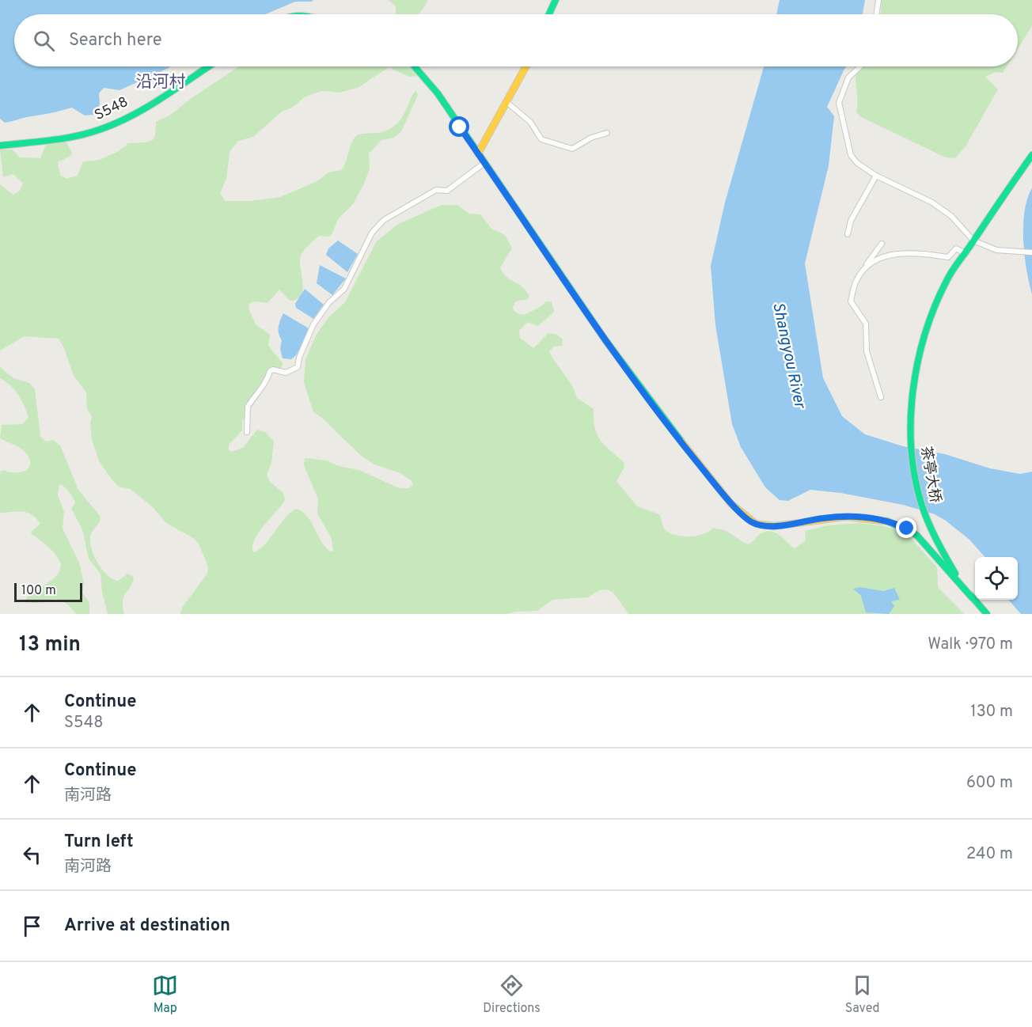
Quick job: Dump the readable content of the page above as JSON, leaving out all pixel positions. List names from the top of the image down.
{
  "streets": {
    "street": ["S548", "茶亭大桥"]
  },
  "districts": ["沿河村"],
  "water": ["Shangyou River"],
  "scale_bar": "100 m",
  "page": {
    "search": "Search here",
    "scale": "100 m",
    "heading": ["13 min", "Walk · 970 m"],
    "list": [
      ["Continue", "S548", "130 m"],
      ["Continue", "南河路", "600 m"],
      ["Turn left", "南河路", "240 m"],
      "Arrive at destination"
    ],
    "nav": ["Map", "Directions", "Saved"]
  }
}
